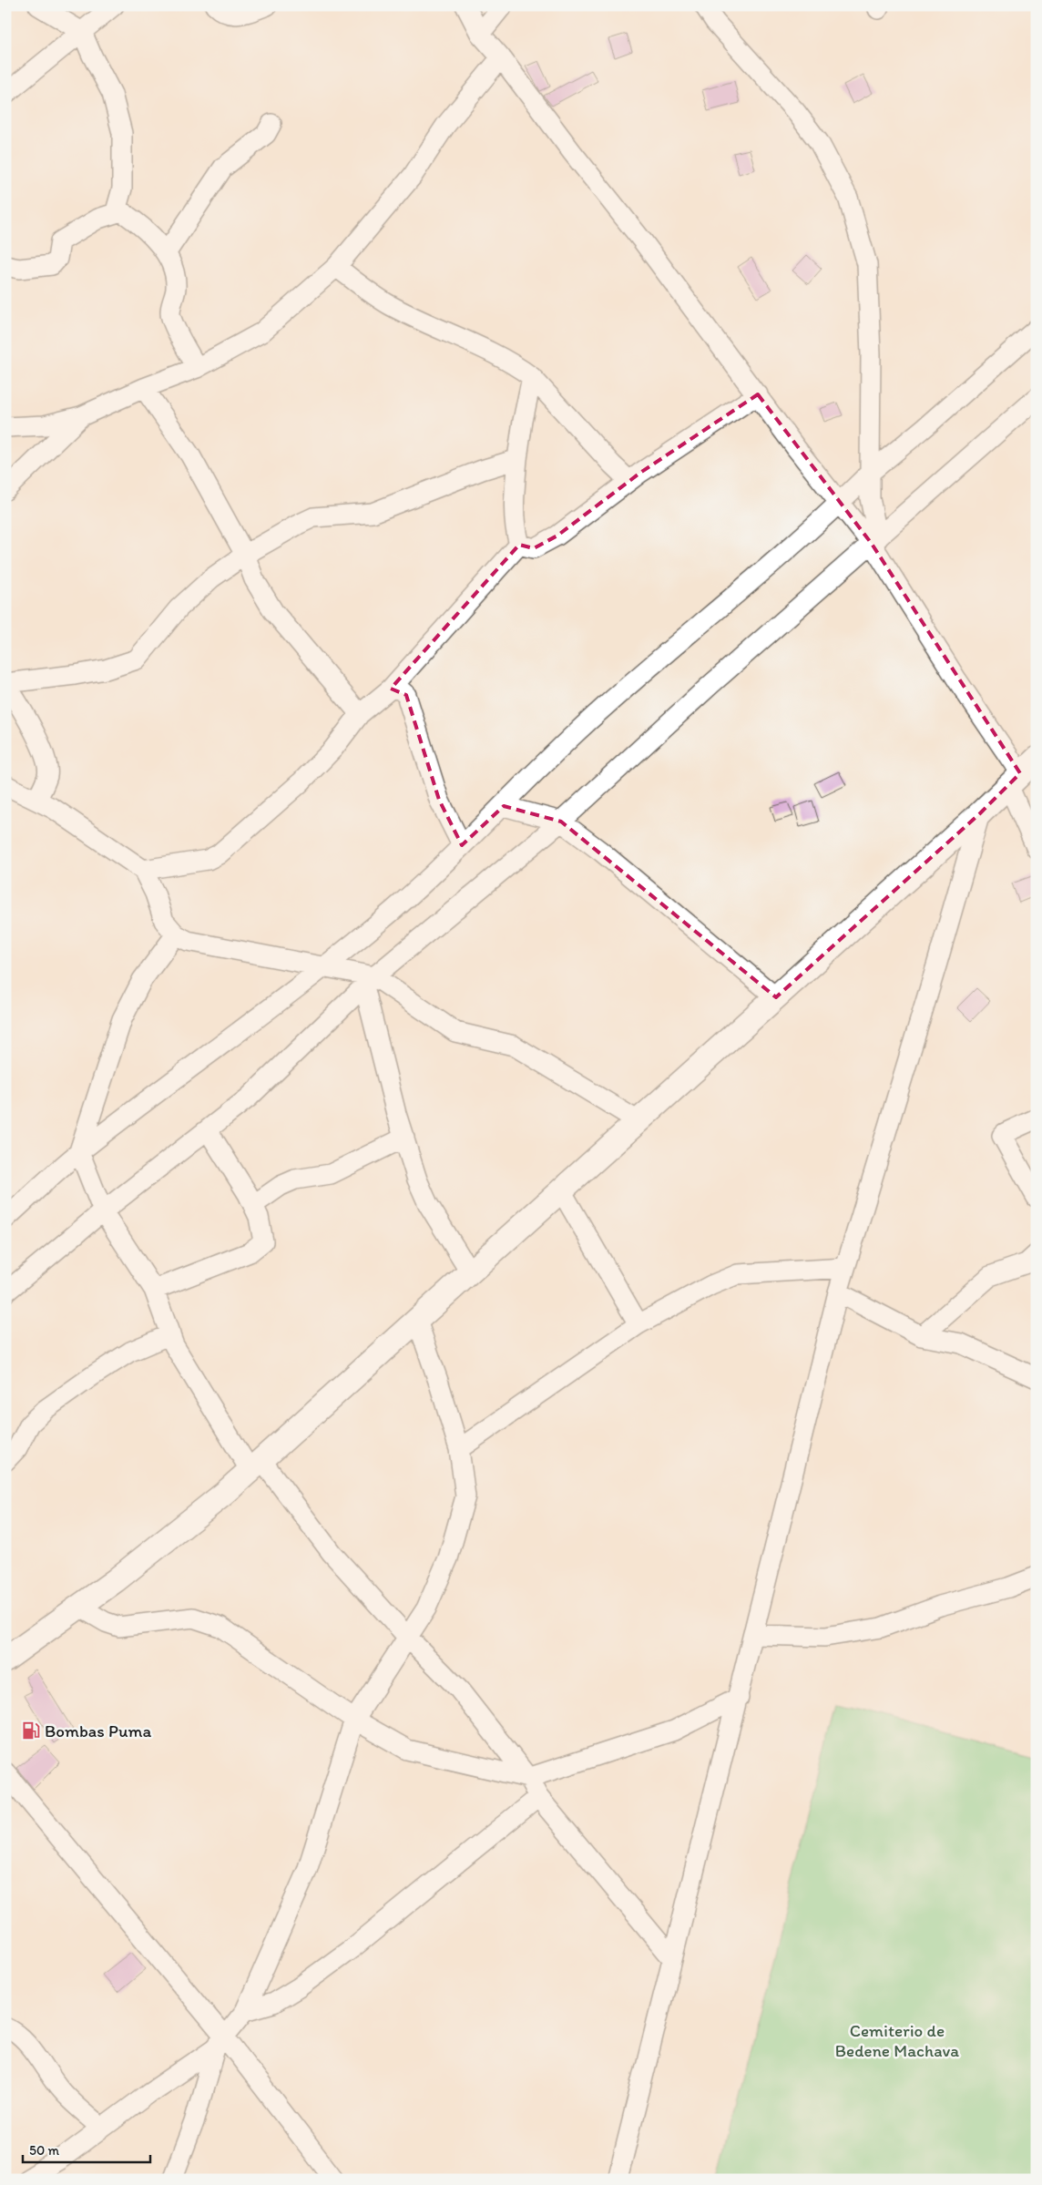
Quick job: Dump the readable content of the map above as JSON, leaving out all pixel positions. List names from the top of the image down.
{
  "parks": ["Cemiterio de Bedene Machava"],
  "places": {
    "fuel station": ["Bombas Puma"]
  },
  "scale_bar": "50 m"
}
